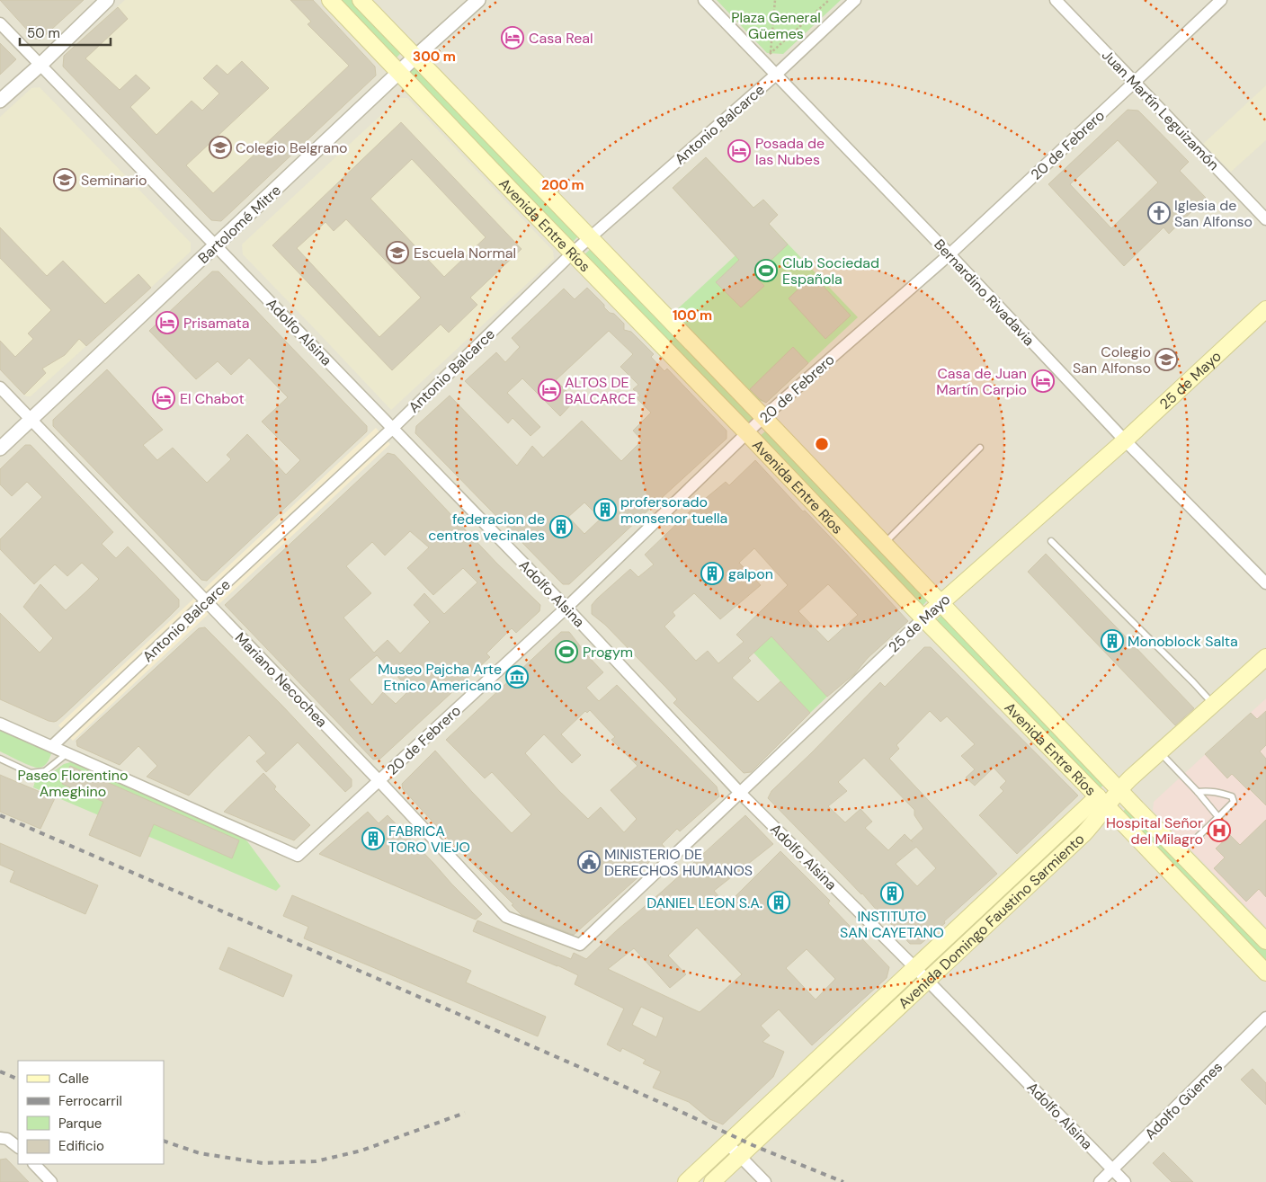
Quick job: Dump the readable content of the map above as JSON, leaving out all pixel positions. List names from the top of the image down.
{
  "streets": {
    "main road": ["Avenida Entre Ríos", "25 de Mayo", "Avenida Domingo Faustino Sarmiento"],
    "street": [
      "Juan Martín Leguizamón",
      "Antonio Balcarce",
      "20 de Febrero",
      "Bartolomé Mitre",
      "Bernardino Rivadavia",
      "Adolfo Alsina",
      "Mariano Necochea",
      "Adolfo Güemes"
    ]
  },
  "crossings": [
    ["Juan Martín Leguizamón", "20 de Febrero"],
    ["Antonio Balcarce", "Avenida Entre Ríos"],
    ["Antonio Balcarce", "Bernardino Rivadavia"],
    ["Antonio Balcarce", "Adolfo Alsina"],
    ["Antonio Balcarce", "Mariano Necochea"],
    ["20 de Febrero", "Avenida Entre Ríos"],
    ["20 de Febrero", "Bernardino Rivadavia"],
    ["20 de Febrero", "Adolfo Alsina"],
    ["20 de Febrero", "Mariano Necochea"],
    ["Bartolomé Mitre", "Avenida Entre Ríos"],
    ["Bartolomé Mitre", "Adolfo Alsina"],
    ["Bartolomé Mitre", "Mariano Necochea"],
    ["Avenida Entre Ríos", "25 de Mayo"],
    ["Avenida Entre Ríos", "Avenida Domingo Faustino Sarmiento"],
    ["Bernardino Rivadavia", "25 de Mayo"],
    ["Adolfo Alsina", "25 de Mayo"],
    ["Adolfo Alsina", "Avenida Domingo Faustino Sarmiento"],
    ["Adolfo Alsina", "Adolfo Güemes"],
    ["25 de Mayo", "Mariano Necochea"]
  ],
  "parks": ["Plaza General Güemes", "Paseo Florentino Ameghino"],
  "places": {
    "hotel": [
      "Casa Real",
      "Posada de las Nubes",
      "Prisamata",
      "Casa de Juan Martín Carpio",
      "ALTOS DE BALCARCE",
      "El Chabot"
    ],
    "school or university": [
      "Colegio Belgrano",
      "Seminario",
      "Escuela Normal",
      "Colegio San Alfonso"
    ],
    "church": ["Iglesia de San Alfonso"],
    "sports": ["Club Sociedad Española", "Progym"],
    "building": [
      "profersorado monsenor tuella",
      "federacion de centros vecinales",
      "galpon",
      "Monoblock Salta",
      "FABRICA TORO VIEJO",
      "INSTITUTO SAN CAYETANO",
      "DANIEL LEON S.A."
    ],
    "museum": ["Museo Pajcha Arte Etnico Americano"],
    "hospital": ["Hospital Señor del Milagro"],
    "public building": ["MINISTERIO DE DERECHOS HUMANOS"]
  },
  "legend": [
    "Calle",
    "Ferrocarril",
    "Parque",
    "Edificio"
  ],
  "scale_bar": "50 m",
  "rings": ["300 m", "200 m", "100 m"]
}
